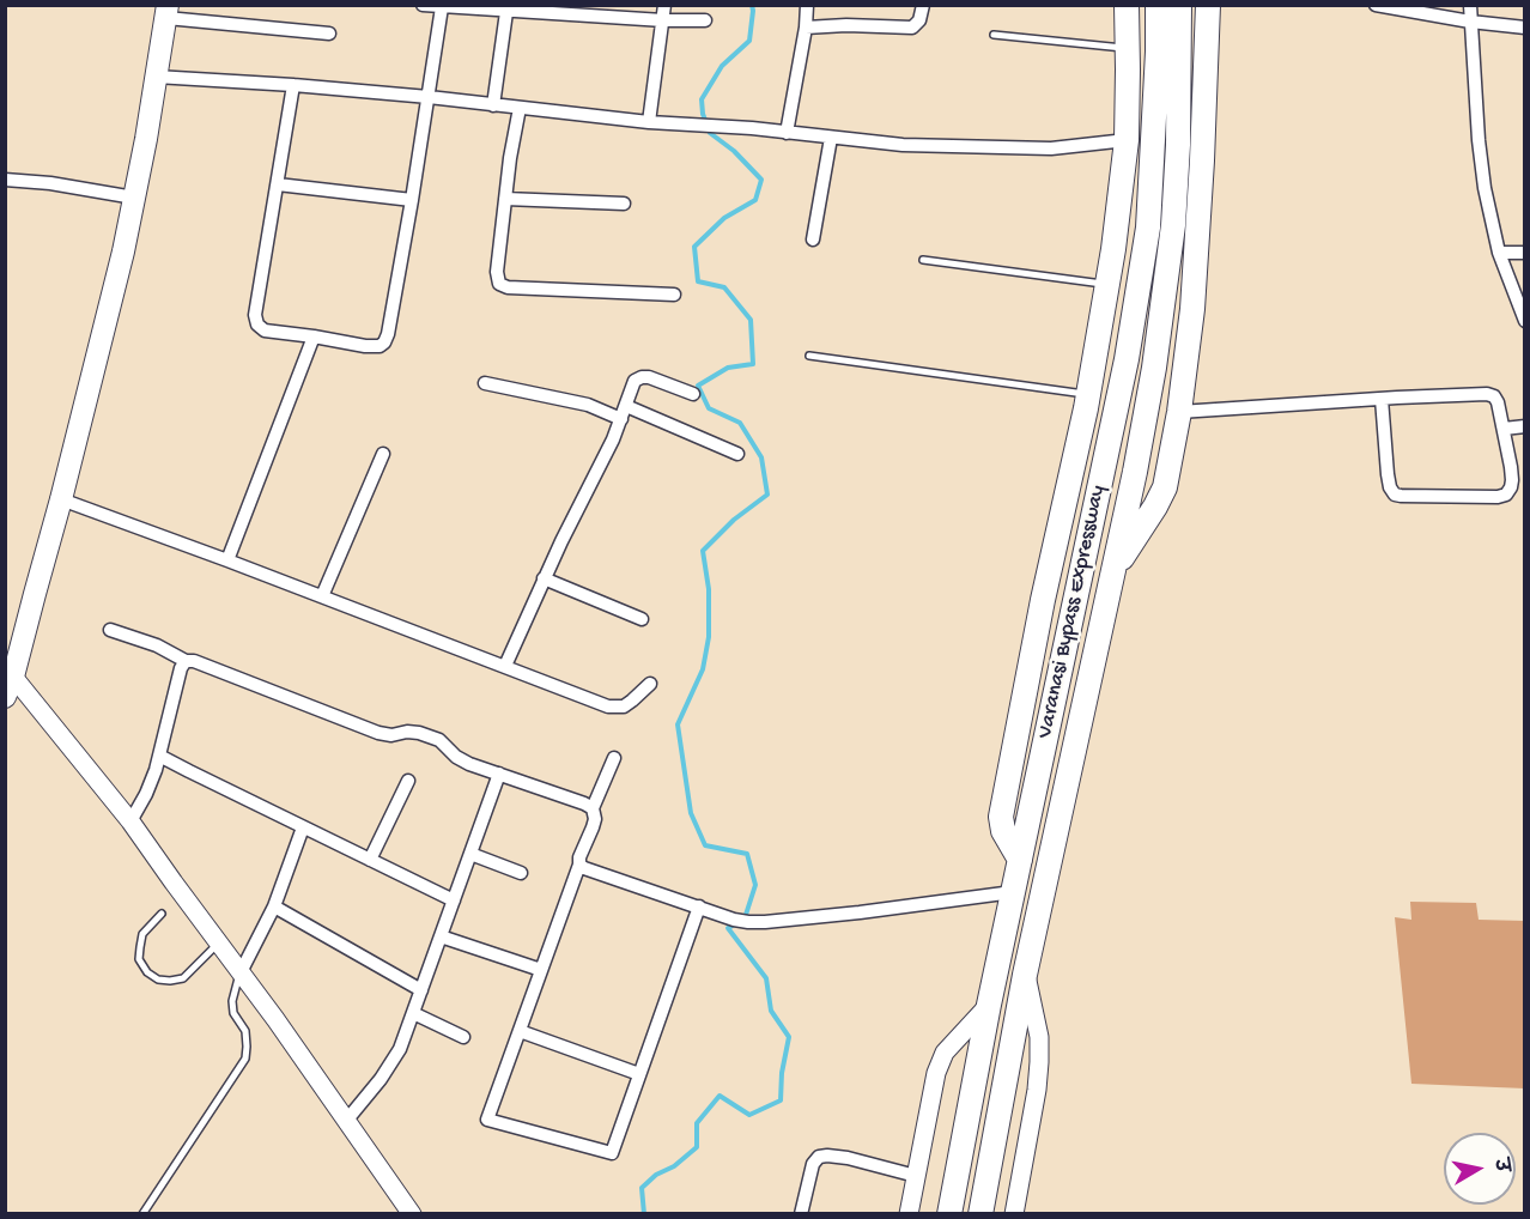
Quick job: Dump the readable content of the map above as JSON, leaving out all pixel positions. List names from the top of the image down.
{
  "streets": {
    "highway": ["Varanasi Bypass Expressway"]
  },
  "north": "right"
}
